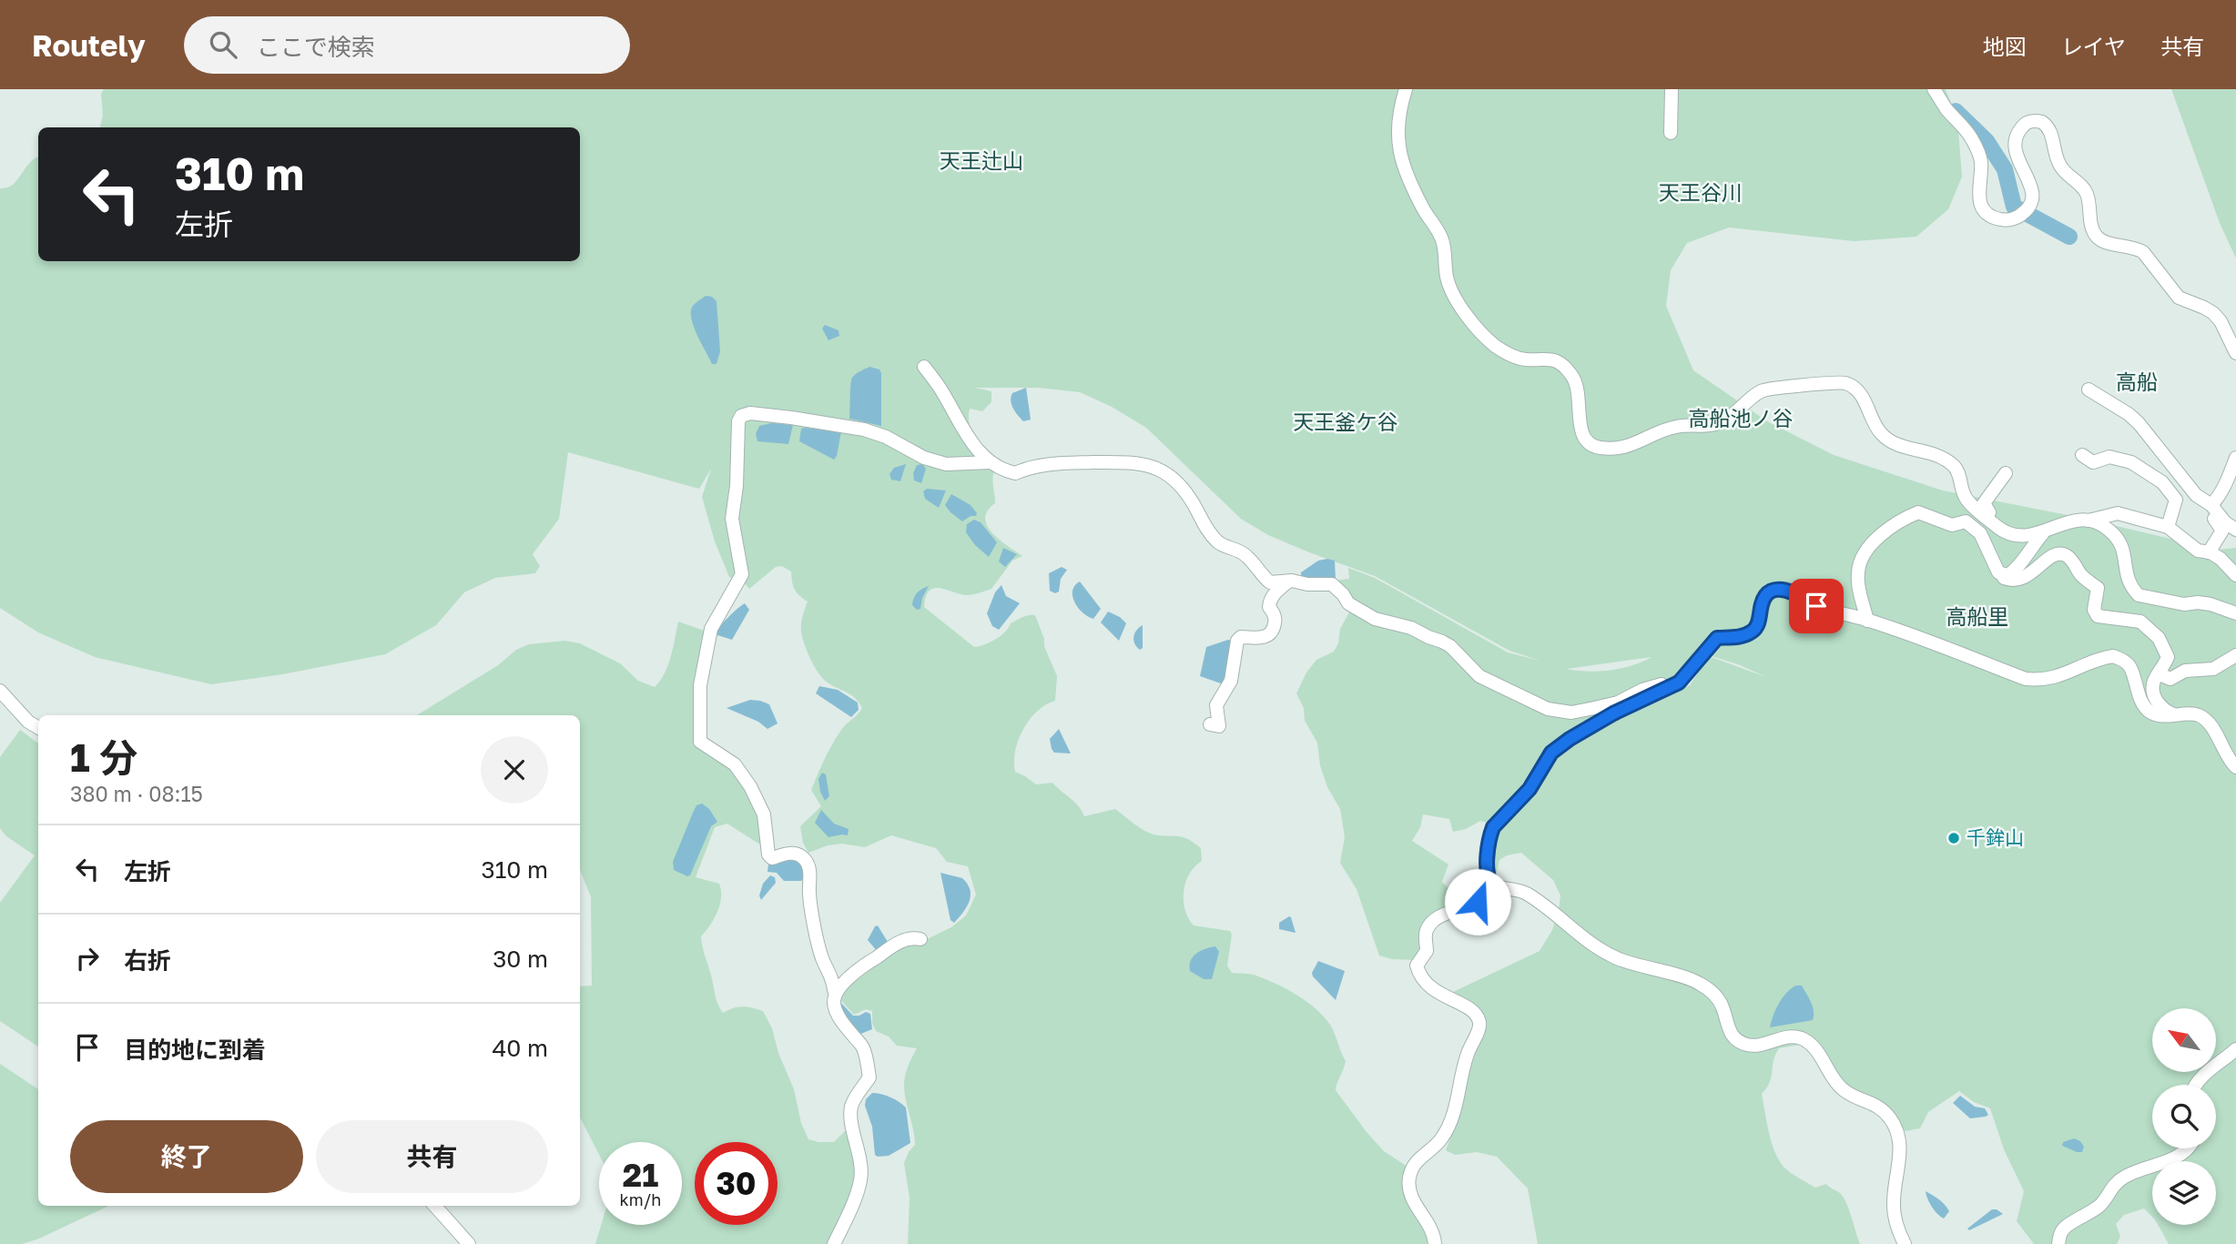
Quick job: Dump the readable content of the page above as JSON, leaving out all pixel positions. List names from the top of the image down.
{
  "districts": [
    "天王辻山",
    "天王谷川",
    "高船",
    "高船池ノ谷",
    "天王釜ケ谷",
    "高船里"
  ],
  "places": ["千鉾山"],
  "north": "top left",
  "page": {
    "header": "Routely",
    "search": "ここで検索",
    "nav": ["地図", "レイヤ", "共有"],
    "turn": ["310 m", "左折"],
    "heading": ["1 分", "380 m · 08:15"],
    "list": [
      {
        "name": "左折",
        "value": "310 m"
      },
      {
        "name": "右折",
        "value": "30 m"
      },
      {
        "name": "目的地に到着",
        "value": "40 m"
      }
    ],
    "buttons": ["終了", "共有"],
    "speed": "21 km/h",
    "limit": "30"
  }
}
